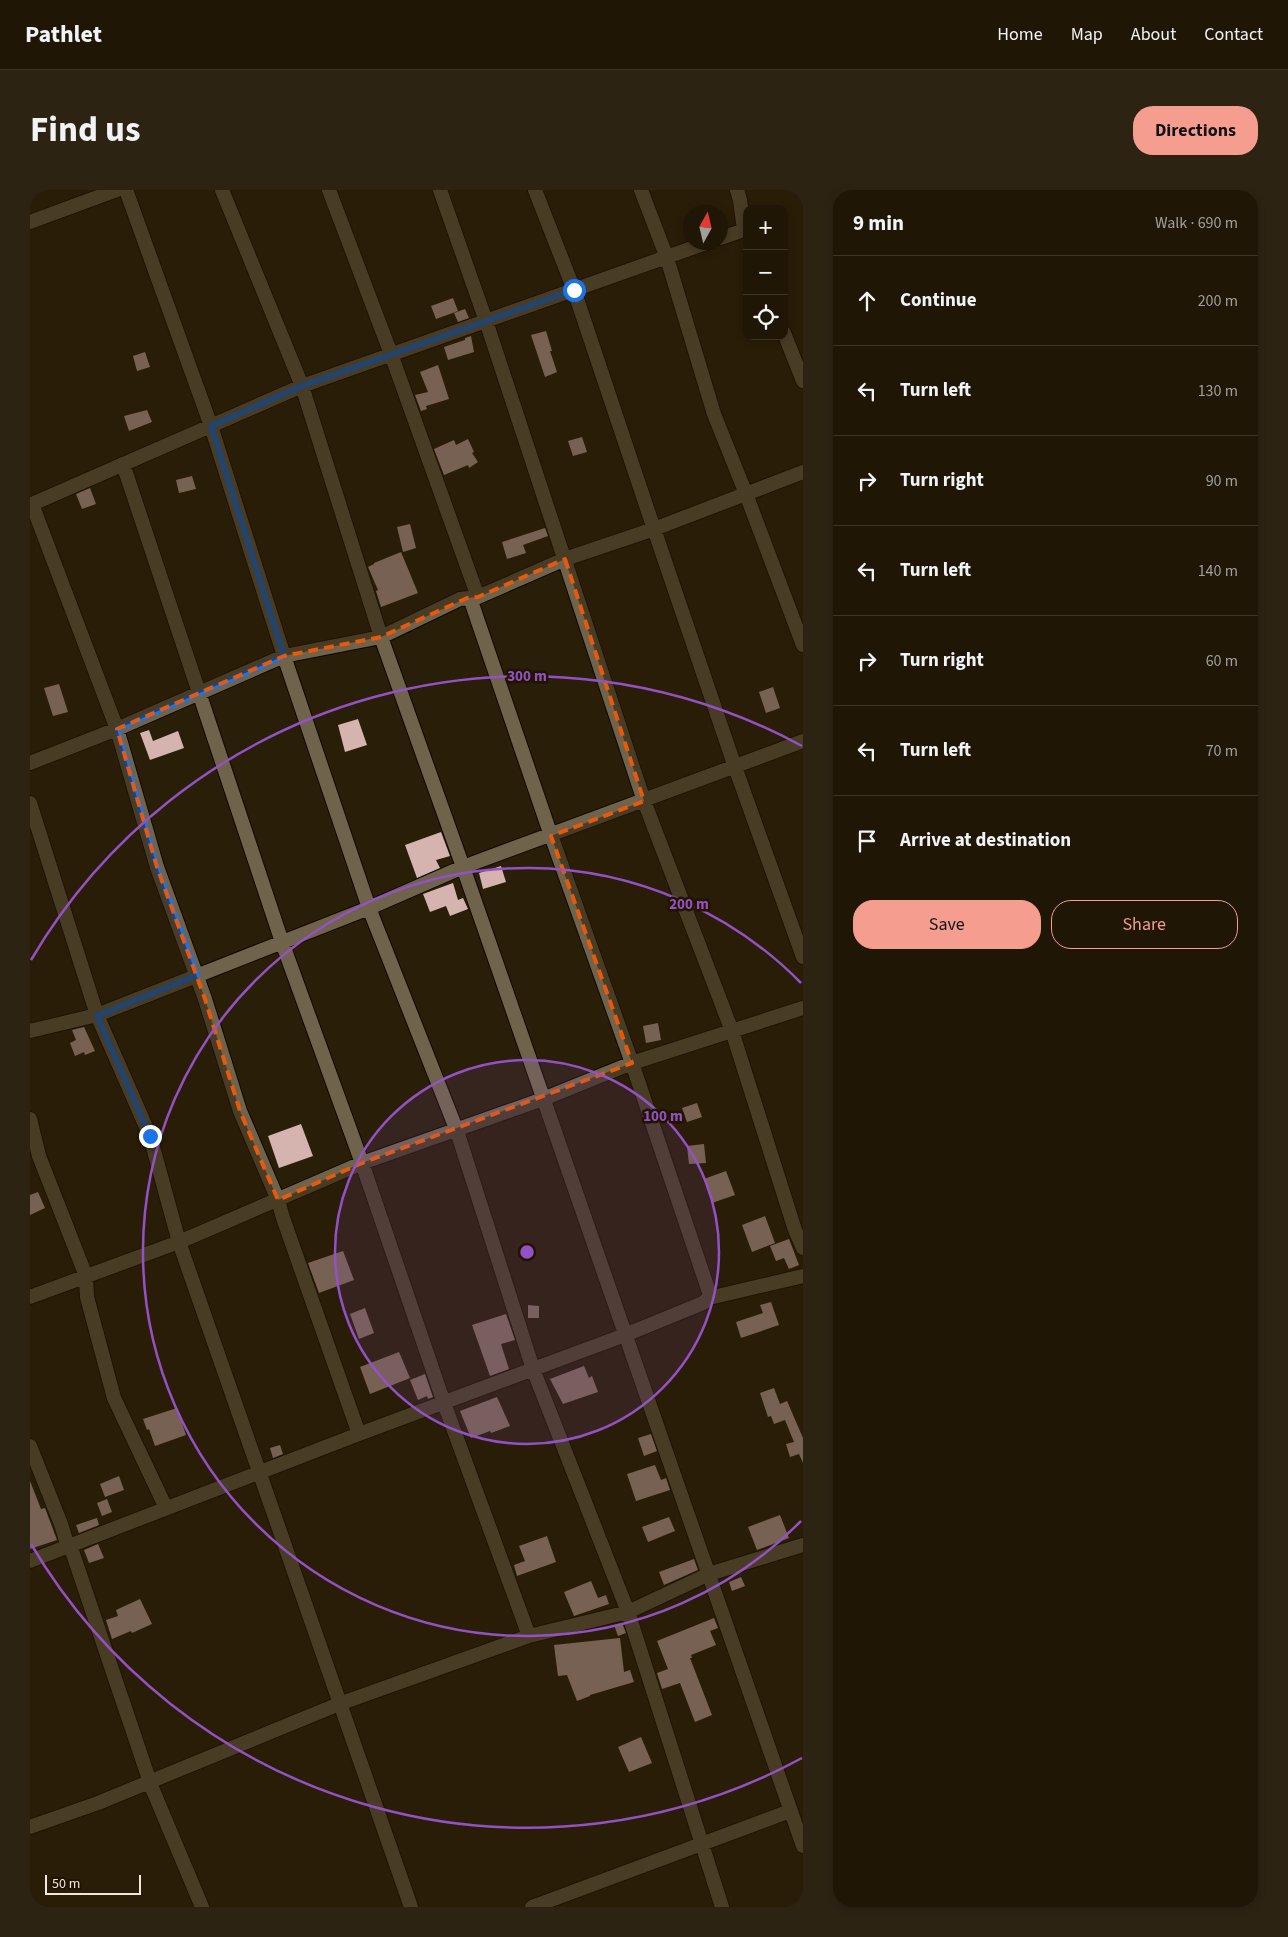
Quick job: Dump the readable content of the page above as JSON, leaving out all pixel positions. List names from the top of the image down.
{
  "scale_bar": "50 m",
  "north": "top",
  "page": {
    "header": "Pathlet",
    "nav": [
      "Home",
      "Map",
      "About",
      "Contact"
    ],
    "title": "Find us",
    "buttons": [
      "Directions",
      ["Save", "Share"]
    ],
    "heading": ["9 min", "Walk · 690 m"],
    "map_buttons": ["+", "−"],
    "list": [
      ["Continue", "200 m"],
      ["Turn left", "130 m"],
      ["Turn right", "90 m"],
      ["Turn left", "140 m"],
      ["Turn right", "60 m"],
      ["Turn left", "70 m"],
      "Arrive at destination"
    ],
    "scale": "50 m"
  },
  "rings": ["300 m", "200 m", "100 m"]
}
